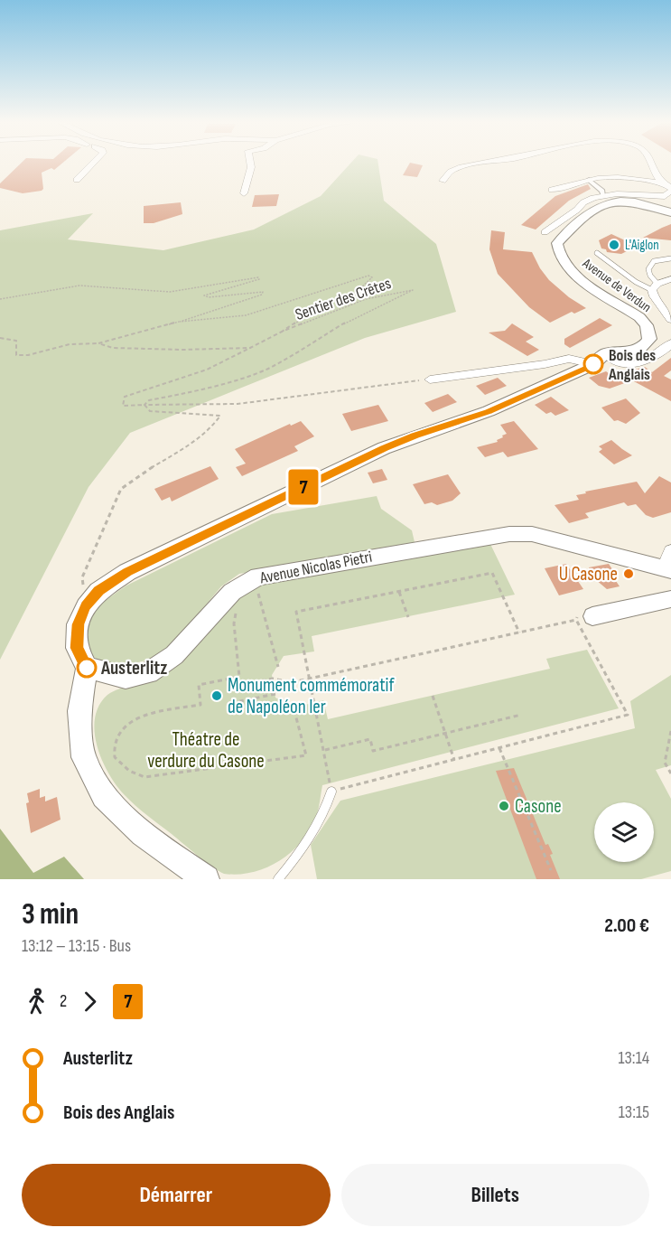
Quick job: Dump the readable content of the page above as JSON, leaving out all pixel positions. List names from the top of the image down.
{
  "streets": {
    "main road": ["Avenue de Verdun", "Avenue Nicolas Pietri"],
    "path": ["Sentier des Crêtes"]
  },
  "parks": ["Théatre de verdure du Casone"],
  "places": [
    "L'Aiglon",
    "Bois des Anglais",
    "U Casone",
    "Austerlitz",
    "Monument commémoratif de Napoléon Ier",
    "Casone"
  ],
  "lines": ["bus line 7"],
  "page": {
    "on_map": "7",
    "heading": ["3 min", "13:12 – 13:15 · Bus", "2.00 €"],
    "legs": ["2", "7"],
    "list": [
      {
        "name": "Austerlitz",
        "value": "13:14"
      },
      {
        "name": "Bois des Anglais",
        "value": "13:15"
      }
    ],
    "buttons": ["Démarrer", "Billets"]
  }
}
